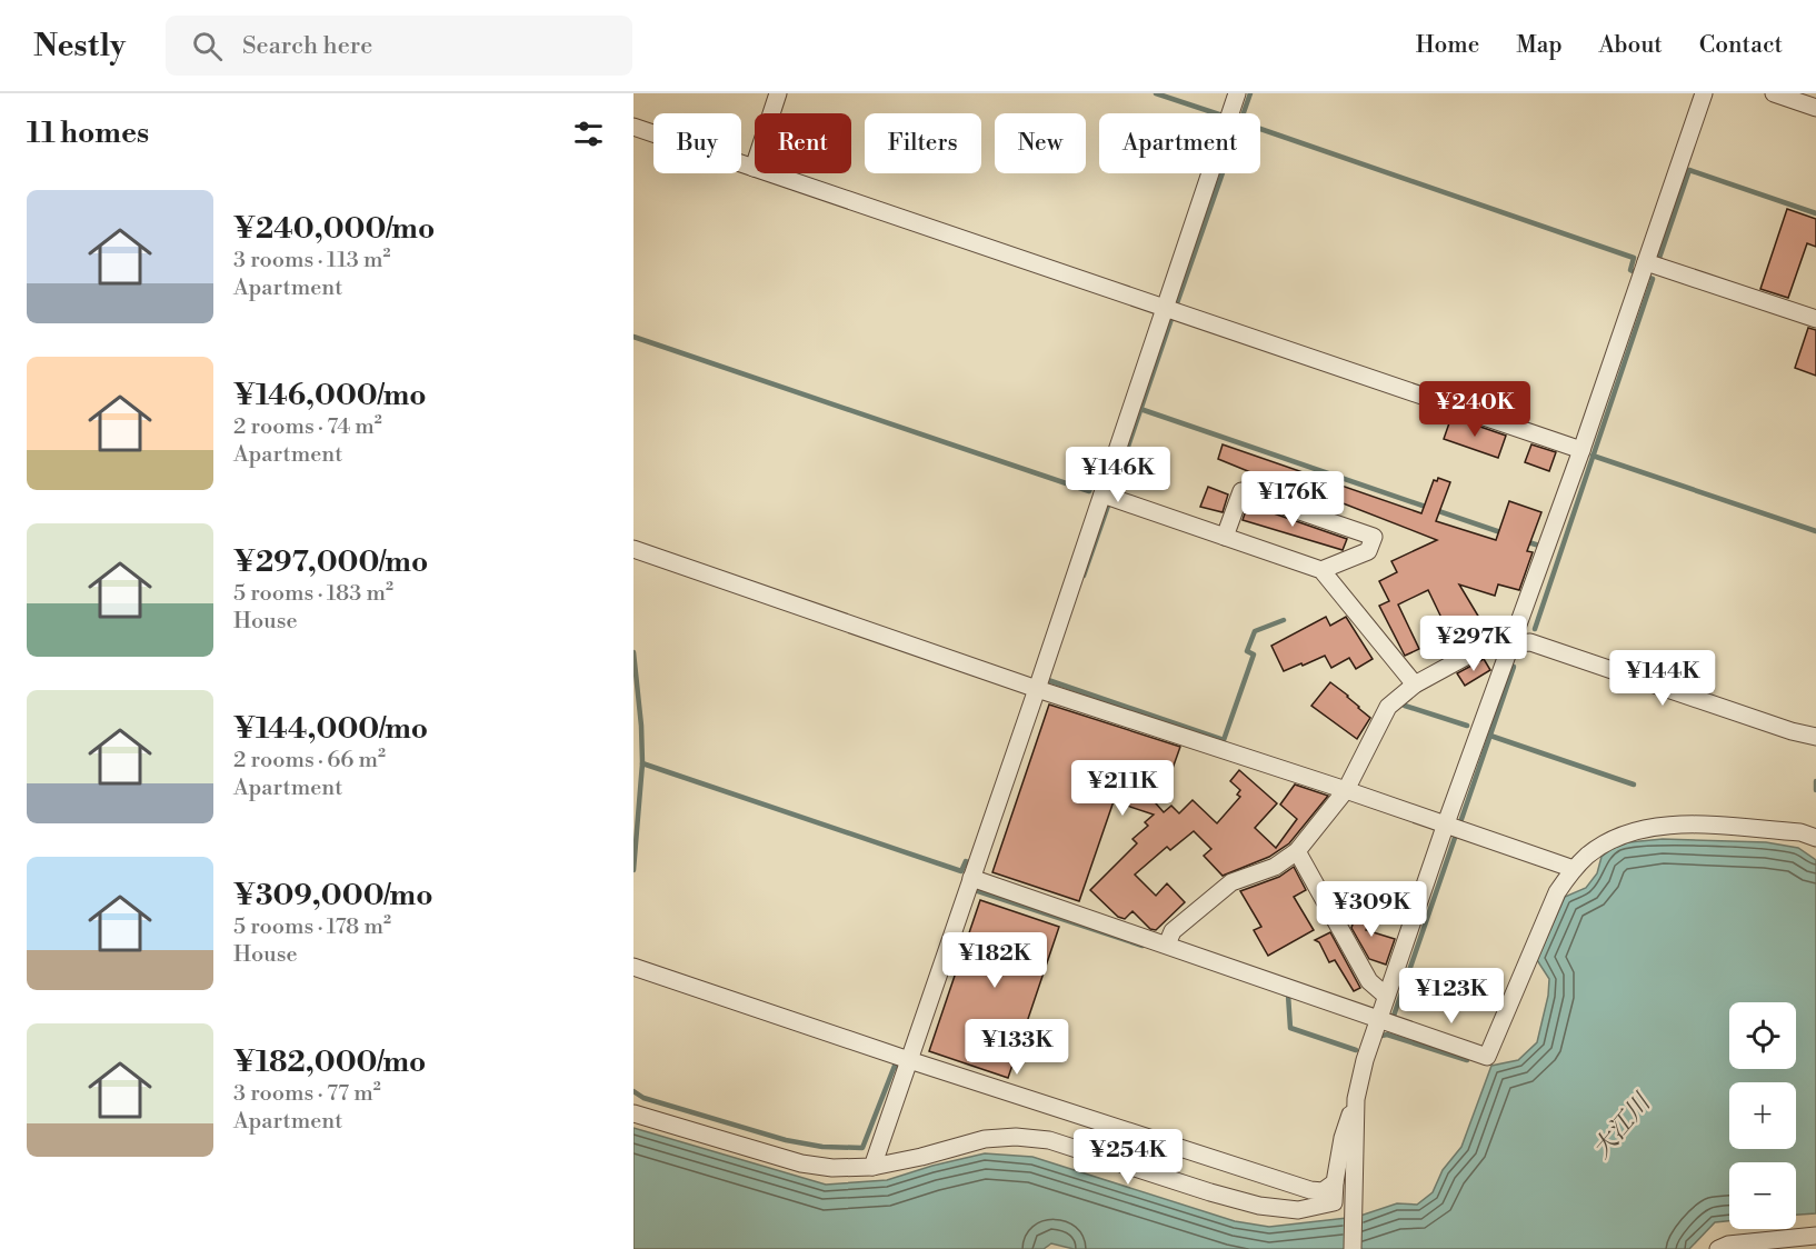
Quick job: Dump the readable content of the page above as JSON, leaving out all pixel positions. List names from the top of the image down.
{
  "water": ["大江川"],
  "page": {
    "header": "Nestly",
    "search": "Search here",
    "nav": [
      "Home",
      "Map",
      "About",
      "Contact"
    ],
    "heading": "11 homes",
    "chip": [
      "Buy",
      "Rent",
      "Filters",
      "New",
      "Apartment"
    ],
    "list": [
      {
        "name": "¥240,000/mo",
        "note": "3 rooms · 113 m² · Apartment"
      },
      {
        "name": "¥146,000/mo",
        "note": "2 rooms · 74 m² · Apartment"
      },
      {
        "name": "¥297,000/mo",
        "note": "5 rooms · 183 m² · House"
      },
      {
        "name": "¥144,000/mo",
        "note": "2 rooms · 66 m² · Apartment"
      },
      {
        "name": "¥309,000/mo",
        "note": "5 rooms · 178 m² · House"
      },
      {
        "name": "¥182,000/mo",
        "note": "3 rooms · 77 m² · Apartment"
      }
    ],
    "price": [
      "¥240K",
      "¥146K",
      "¥176K",
      "¥297K",
      "¥144K",
      "¥211K",
      "¥309K",
      "¥182K",
      "¥123K",
      "¥133K",
      "¥254K"
    ],
    "map_buttons": ["+", "−"]
  }
}
